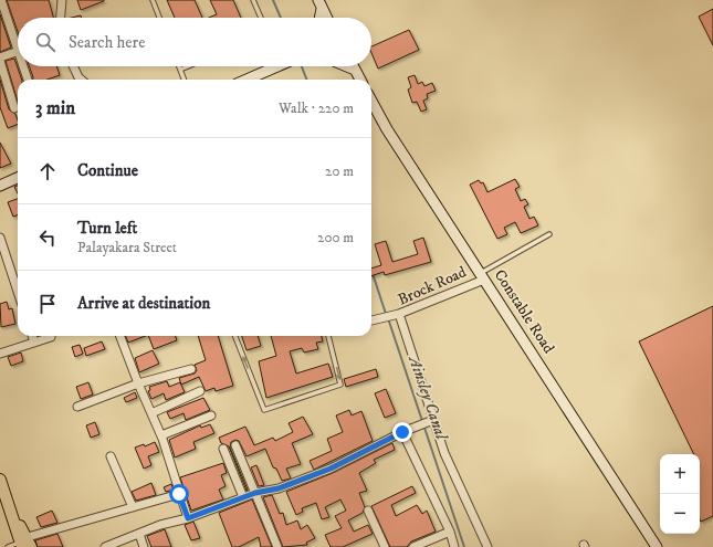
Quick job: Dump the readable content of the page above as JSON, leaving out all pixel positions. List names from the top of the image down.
{
  "streets": {
    "street": ["Brock Road", "Constable Road"]
  },
  "crossings": [
    ["Brock Road", "Constable Road"]
  ],
  "water": ["Ainsley Canal"],
  "page": {
    "search": "Search here",
    "heading": ["3 min", "Walk · 220 m"],
    "list": [
      ["Continue", "20 m"],
      ["Turn left", "Palayakara Street", "200 m"],
      "Arrive at destination"
    ],
    "map_buttons": ["+", "−"]
  }
}
